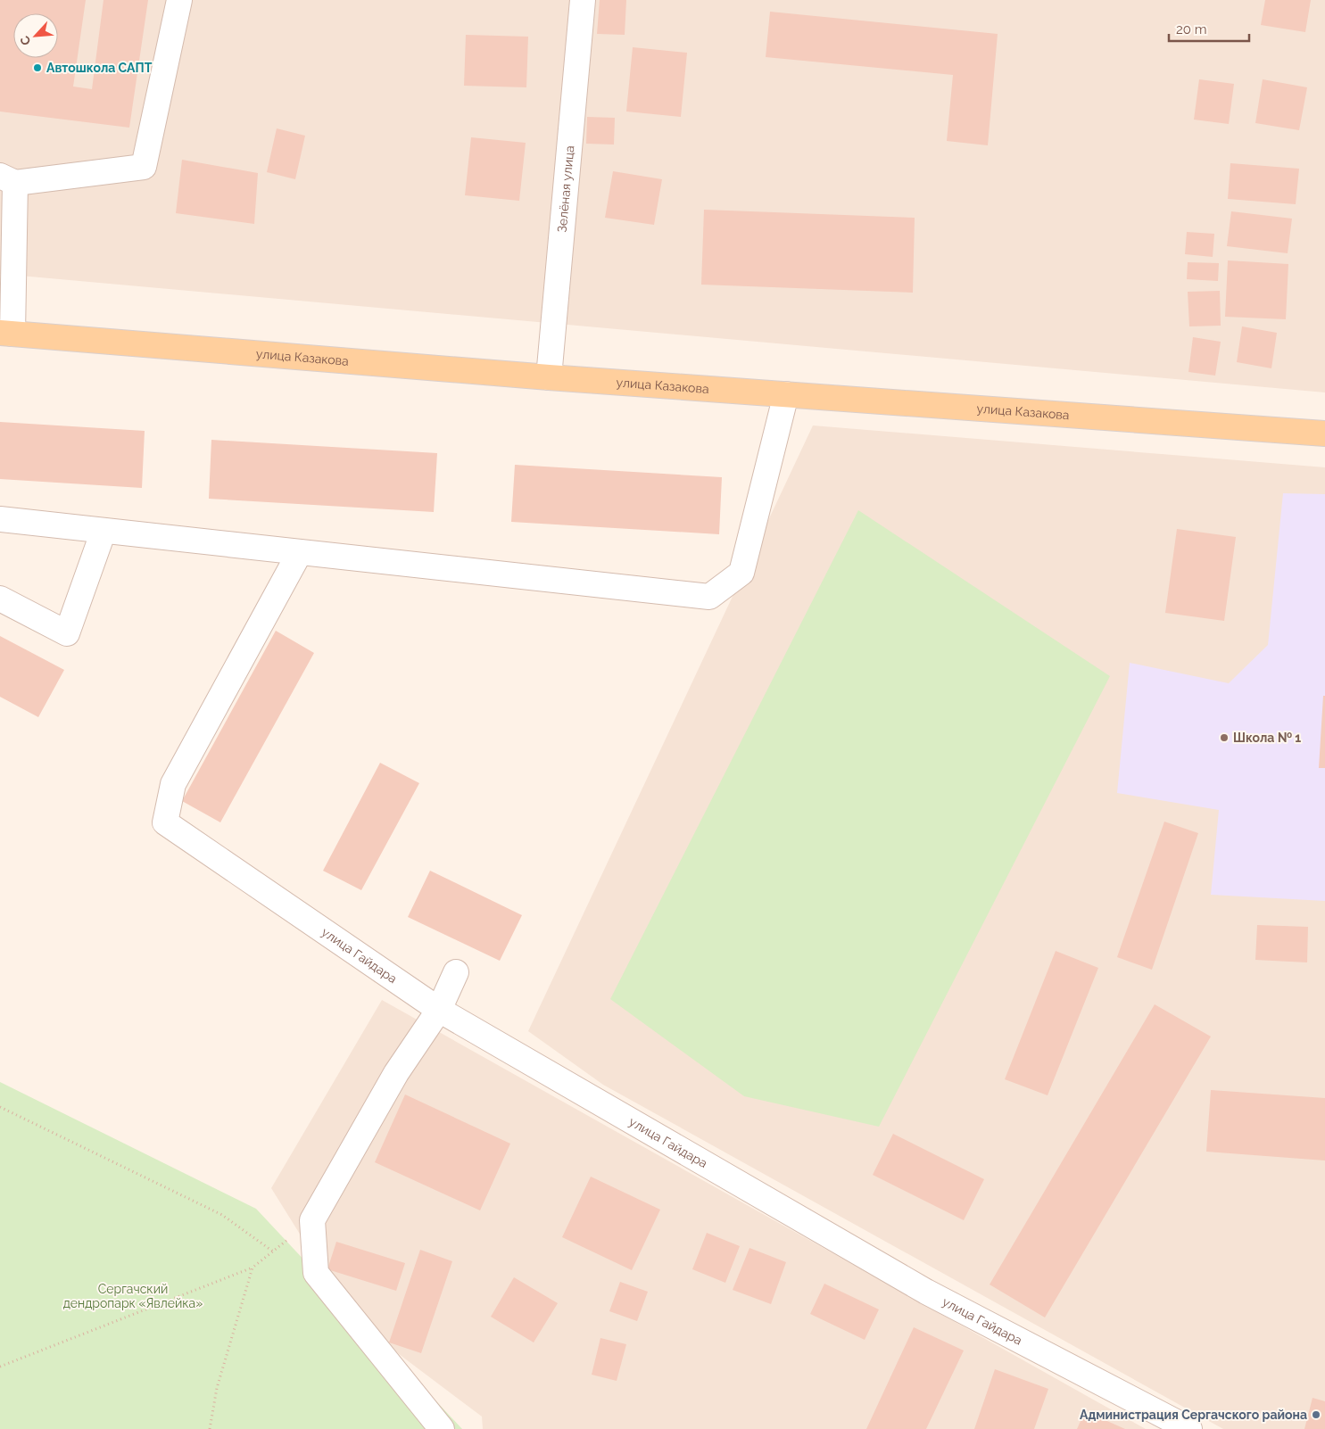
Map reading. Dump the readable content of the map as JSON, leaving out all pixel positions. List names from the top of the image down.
{
  "streets": {
    "main road": ["улица Казакова"],
    "street": ["Зелёная улица", "улица Гайдара"]
  },
  "crossings": [
    ["Зелёная улица", "улица Казакова"]
  ],
  "parks": ["Сергачский дендропарк «Явлейка»"],
  "places": ["Автошкола САПТ", "Школа № 1", "Администрация Сергачского района"],
  "scale_bar": "20 m",
  "north": "bottom left"
}
